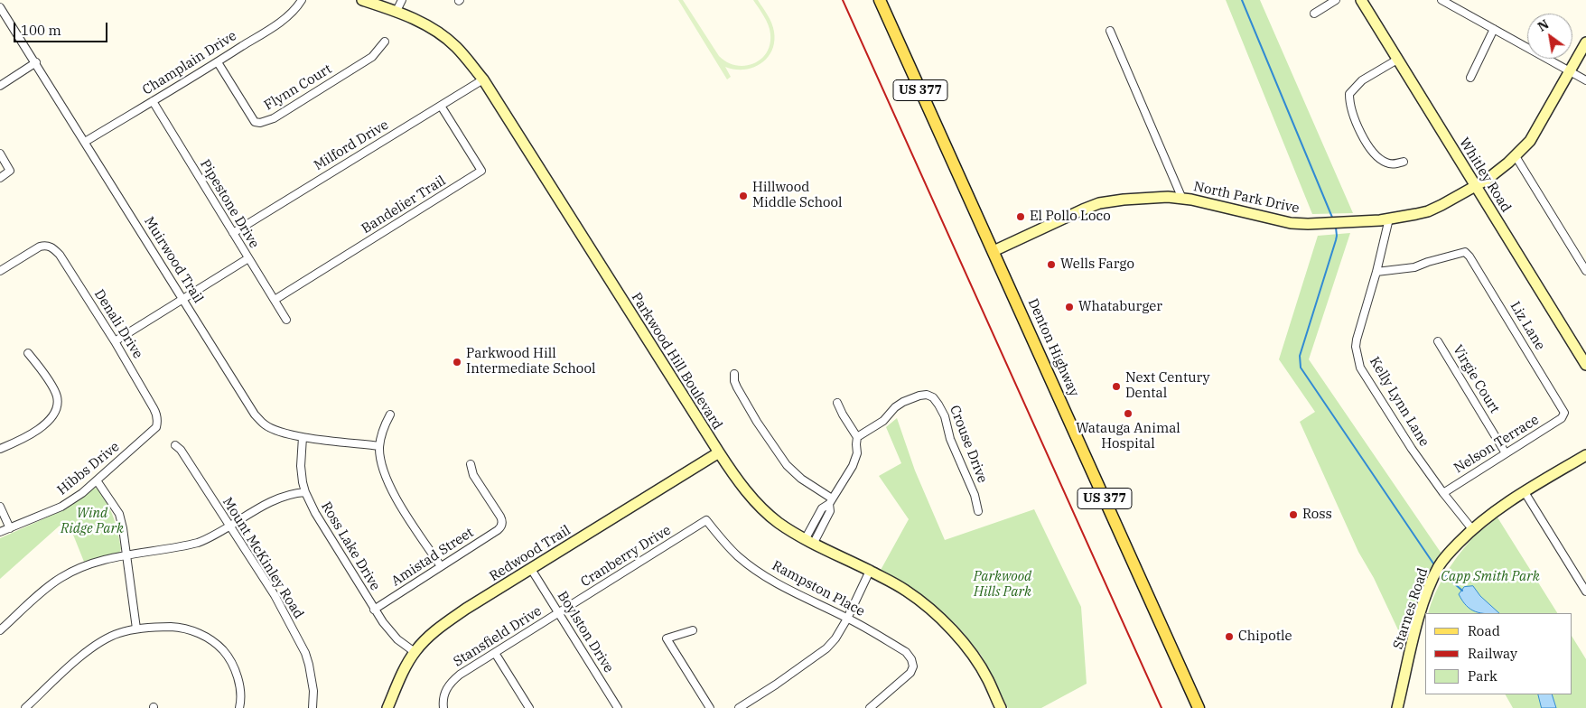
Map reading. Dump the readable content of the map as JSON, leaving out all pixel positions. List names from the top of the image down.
{
  "streets": {
    "main road": ["US 377", "Denton Highway"],
    "street": [
      "Champlain Drive",
      "Flynn Court",
      "Milford Drive",
      "Whitley Road",
      "North Park Drive",
      "Pipestone Drive",
      "Bandelier Trail",
      "Muirwood Trail",
      "Denali Drive",
      "Liz Lane",
      "Parkwood Hill Boulevard",
      "Virgie Court",
      "Kelly Lynn Lane",
      "Crouse Drive",
      "Nelson Terrace",
      "Hibbs Drive",
      "Ross Lake Drive",
      "Redwood Trail",
      "Cranberry Drive",
      "Amistad Street",
      "Mount McKinley Road",
      "Rampston Place",
      "Starnes Road",
      "Boylston Drive",
      "Stansfield Drive"
    ]
  },
  "crossings": [
    ["Champlain Drive", "Flynn Court"],
    ["Champlain Drive", "Pipestone Drive"],
    ["Champlain Drive", "Muirwood Trail"],
    ["Milford Drive", "Pipestone Drive"],
    ["Milford Drive", "Bandelier Trail"],
    ["Milford Drive", "Parkwood Hill Boulevard"],
    ["Whitley Road", "North Park Drive"],
    ["North Park Drive", "Denton Highway"],
    ["North Park Drive", "Kelly Lynn Lane"],
    ["Pipestone Drive", "Bandelier Trail"],
    ["Muirwood Trail", "Ross Lake Drive"],
    ["Denali Drive", "Hibbs Drive"],
    ["Liz Lane", "Kelly Lynn Lane"],
    ["Liz Lane", "Nelson Terrace"],
    ["Parkwood Hill Boulevard", "Redwood Trail"],
    ["Virgie Court", "Nelson Terrace"],
    ["Kelly Lynn Lane", "Nelson Terrace"],
    ["Kelly Lynn Lane", "Starnes Road"],
    ["Ross Lake Drive", "Redwood Trail"],
    ["Ross Lake Drive", "Amistad Street"],
    ["Redwood Trail", "Boylston Drive"],
    ["Cranberry Drive", "Rampston Place"],
    ["Cranberry Drive", "Boylston Drive"],
    ["Cranberry Drive", "Stansfield Drive"],
    ["Boylston Drive", "Stansfield Drive"]
  ],
  "parks": ["Wind Ridge Park", "Parkwood Hills Park", "Capp Smith Park"],
  "places": [
    "Hillwood Middle School",
    "El Pollo Loco",
    "Wells Fargo",
    "Whataburger",
    "Parkwood Hill Intermediate School",
    "Next Century Dental",
    "Watauga Animal Hospital",
    "Ross",
    "Chipotle"
  ],
  "legend": ["Road", "Railway", "Park"],
  "scale_bar": "100 m",
  "north": "top left"
}
